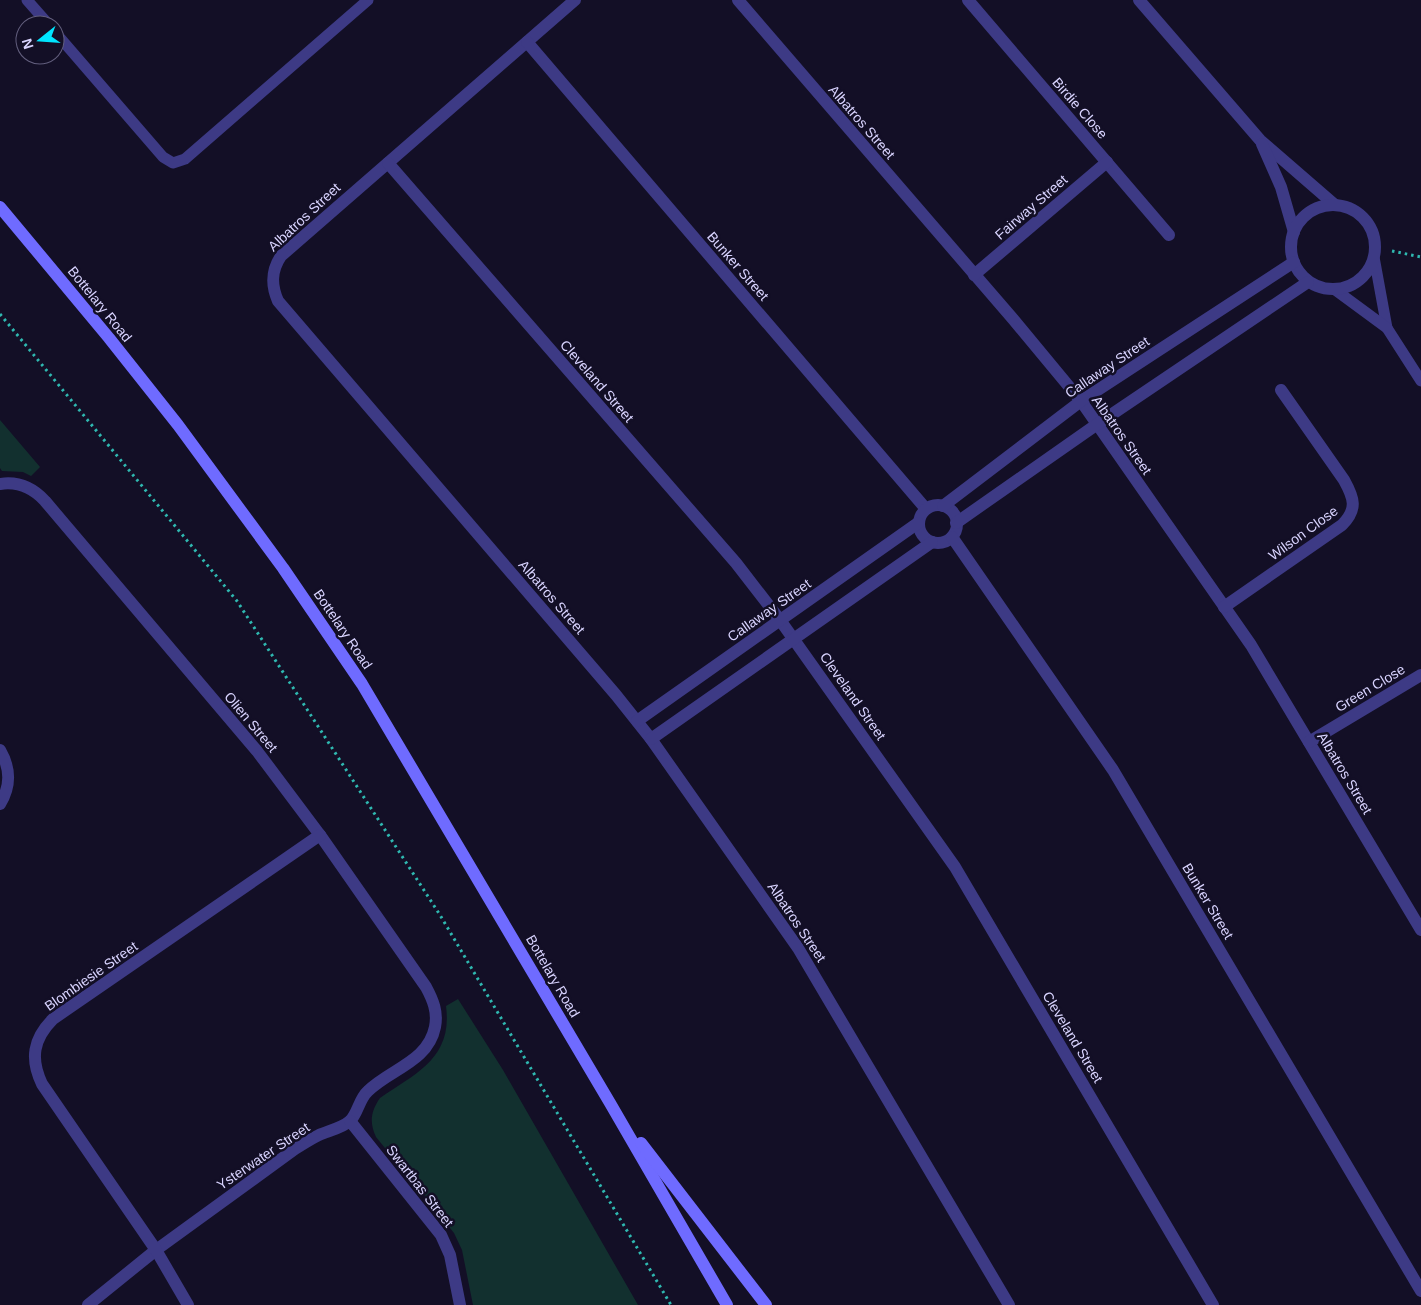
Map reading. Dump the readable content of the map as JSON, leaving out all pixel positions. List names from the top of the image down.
{
  "streets": {
    "main road": ["Bottelary Road"],
    "street": [
      "Birdie Close",
      "Albatros Street",
      "Fairway Street",
      "Bunker Street",
      "Callaway Street",
      "Cleveland Street",
      "Wilson Close",
      "Green Close",
      "Olien Street",
      "Blombiesie Street",
      "Ysterwater Street",
      "Swartbas Street"
    ]
  },
  "crossings": [
    ["Birdie Close", "Fairway Street"],
    ["Albatros Street", "Fairway Street"],
    ["Albatros Street", "Bunker Street"],
    ["Albatros Street", "Callaway Street"],
    ["Albatros Street", "Cleveland Street"],
    ["Albatros Street", "Wilson Close"],
    ["Albatros Street", "Green Close"],
    ["Bunker Street", "Callaway Street"],
    ["Callaway Street", "Cleveland Street"],
    ["Olien Street", "Blombiesie Street"],
    ["Olien Street", "Ysterwater Street"],
    ["Olien Street", "Swartbas Street"],
    ["Blombiesie Street", "Ysterwater Street"],
    ["Ysterwater Street", "Swartbas Street"]
  ],
  "north": "left"
}
